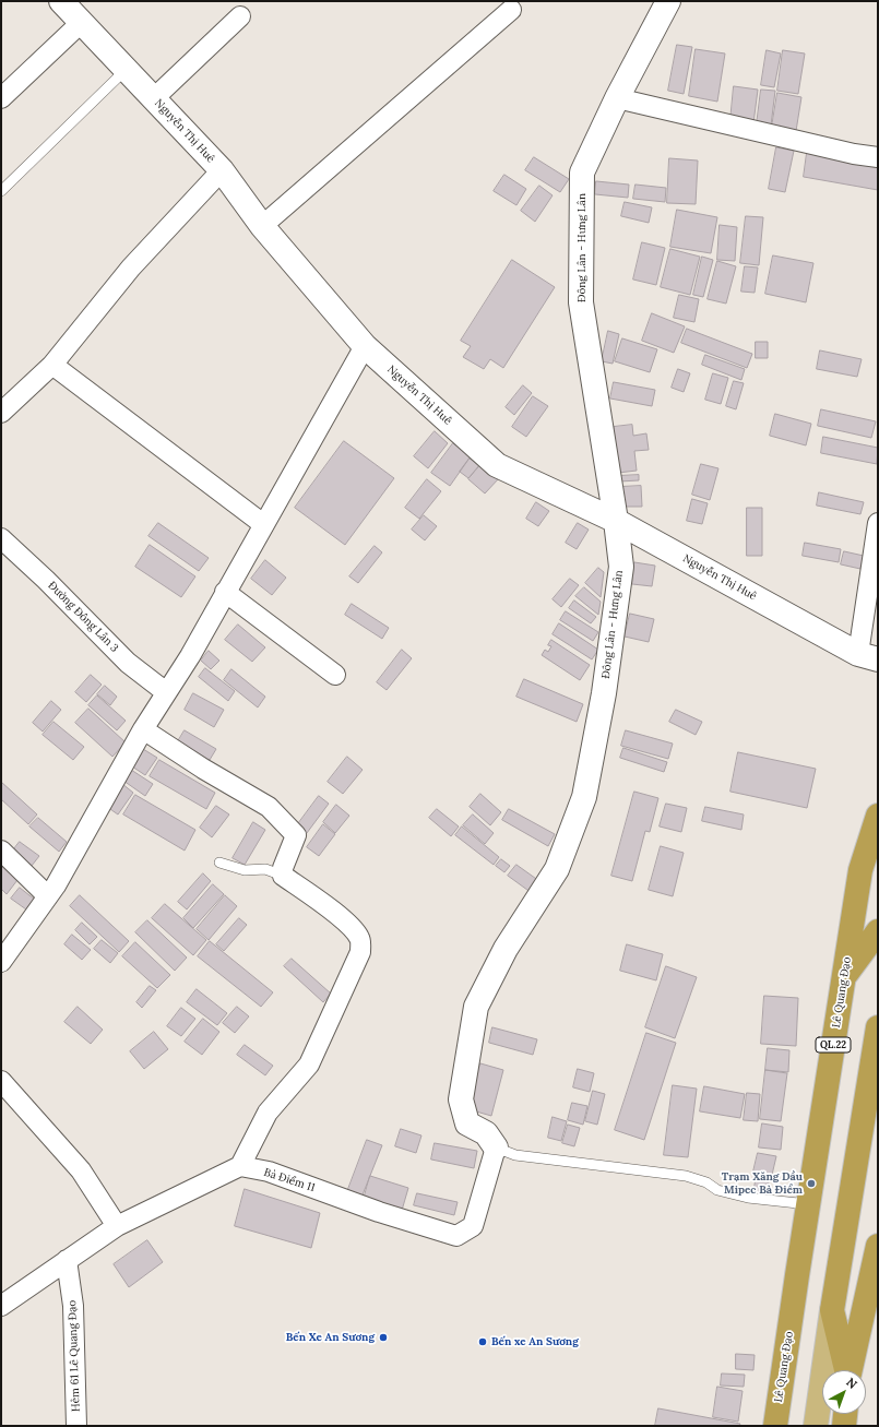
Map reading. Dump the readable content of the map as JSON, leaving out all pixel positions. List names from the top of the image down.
{
  "streets": {
    "highway": ["Lê Quang Đạo", "QL.22"],
    "street": [
      "Nguyễn Thị Huê",
      "Đông Lân - Hưng Lân",
      "Đường Đông Lân 3",
      "Bà Điểm 11",
      "Hẻm 61 Lê Quang Đạo"
    ]
  },
  "crossings": [
    ["Nguyễn Thị Huê", "Đông Lân - Hưng Lân"],
    ["Đông Lân - Hưng Lân", "Bà Điểm 11"]
  ],
  "places": ["Trạm Xăng Dầu Mipec Bà Điểm", "Bến Xe An Sương", "Bến xe An Sương"],
  "north": "top right"
}
